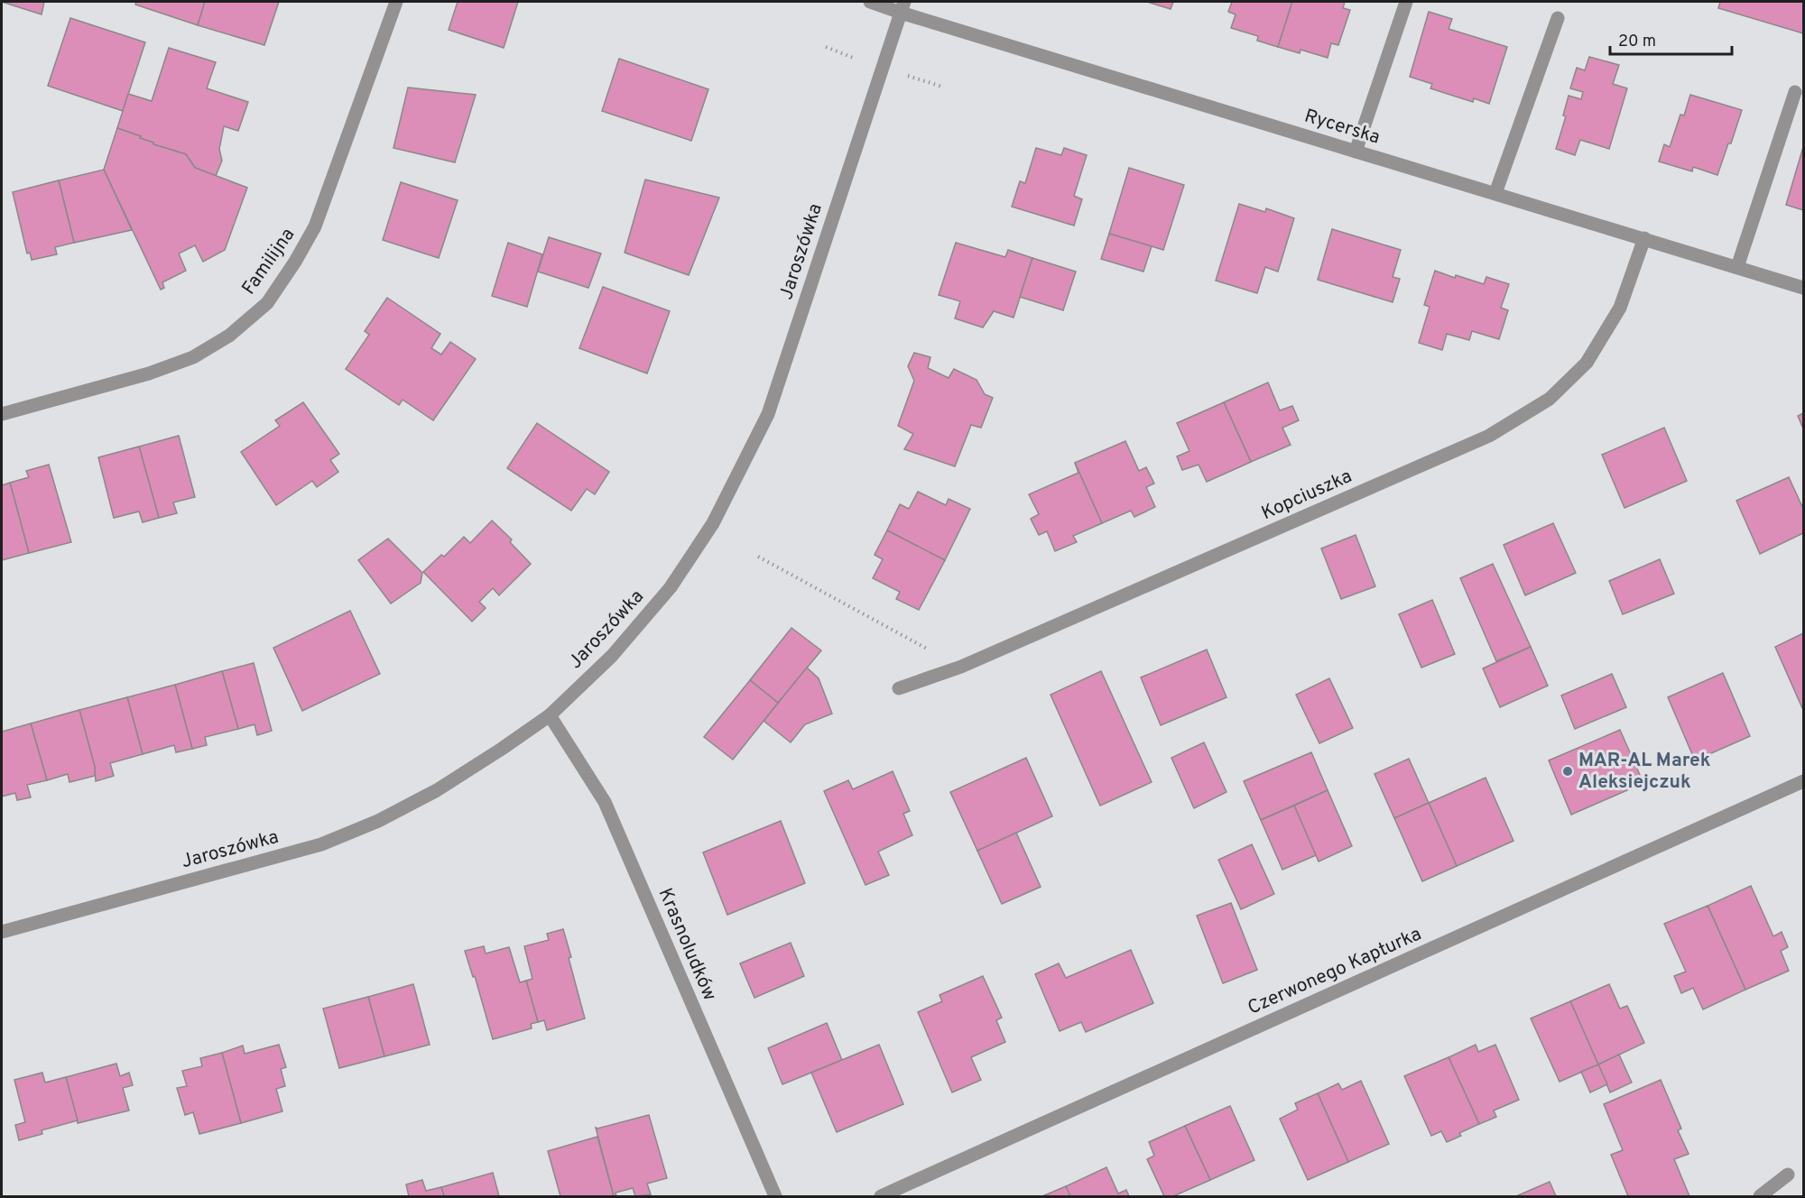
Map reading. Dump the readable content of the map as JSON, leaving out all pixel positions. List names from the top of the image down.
{
  "streets": {
    "street": [
      "Rycerska",
      "Jaroszówka",
      "Familijna",
      "Kopciuszka",
      "Krasnoludków",
      "Czerwonego Kapturka"
    ]
  },
  "crossings": [
    ["Rycerska", "Jaroszówka"],
    ["Rycerska", "Kopciuszka"],
    ["Jaroszówka", "Krasnoludków"]
  ],
  "places": ["MAR-AL Marek Aleksiejczuk"],
  "scale_bar": "20 m"
}
